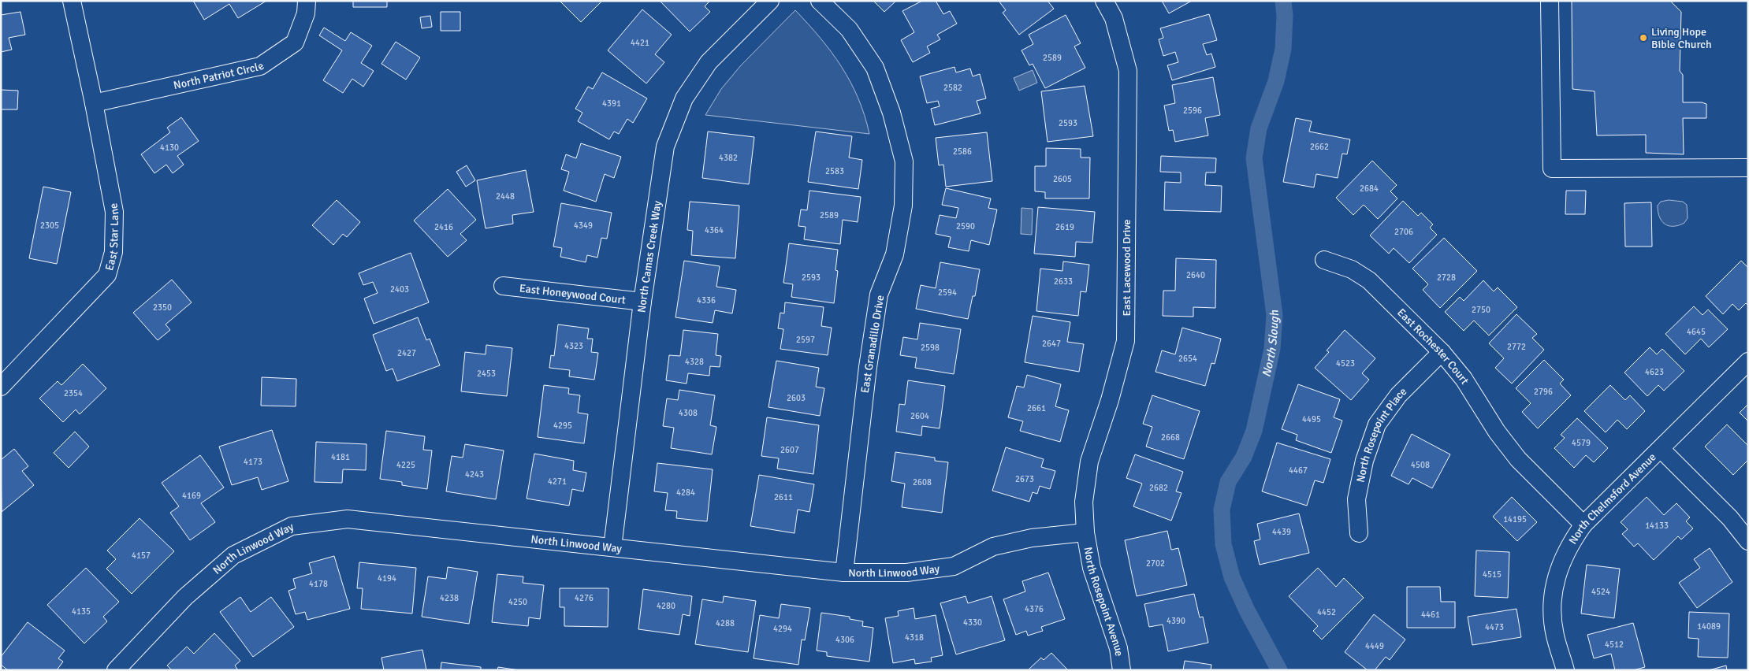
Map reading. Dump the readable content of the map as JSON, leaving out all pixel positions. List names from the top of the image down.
{
  "streets": {
    "street": [
      "North Patriot Circle",
      "East Star Lane",
      "North Camas Creek Way",
      "East Lacewood Drive",
      "East Honeywood Court",
      "East Granadillo Drive",
      "East Rochester Court",
      "North Rosepoint Place",
      "North Chelmsford Avenue",
      "North Linwood Way",
      "North Rosepoint Avenue"
    ]
  },
  "crossings": [
    ["North Patriot Circle", "East Star Lane"],
    ["North Camas Creek Way", "East Honeywood Court"],
    ["North Camas Creek Way", "North Linwood Way"],
    ["East Lacewood Drive", "North Linwood Way"],
    ["East Lacewood Drive", "North Rosepoint Avenue"],
    ["East Granadillo Drive", "North Linwood Way"],
    ["East Rochester Court", "North Rosepoint Place"],
    ["East Rochester Court", "North Chelmsford Avenue"],
    ["North Linwood Way", "North Rosepoint Avenue"]
  ],
  "water": ["North Slough"],
  "places": ["Living Hope Bible Church"],
  "house_numbers": [
    "4421",
    "2589",
    "2582",
    "4391",
    "2596",
    "2593",
    "2662",
    "4130",
    "2586",
    "4382",
    "2583",
    "2605",
    "2684",
    "2448",
    "2589",
    "2305",
    "4349",
    "2590",
    "2416",
    "2619",
    "4364",
    "2706",
    "2640",
    "2593",
    "2728",
    "2633",
    "2403",
    "2594",
    "4336",
    "2350",
    "2750",
    "4645",
    "2597",
    "2647",
    "4323",
    "2772",
    "2598",
    "2427",
    "2654",
    "4328",
    "4523",
    "4623",
    "2453",
    "2796",
    "2354",
    "2603",
    "2661",
    "4308",
    "2604",
    "4495",
    "4295",
    "2668",
    "4579",
    "2607",
    "4181",
    "4173",
    "4225",
    "4508",
    "4467",
    "4243",
    "2673",
    "4271",
    "2608",
    "2682",
    "4284",
    "4169",
    "2611",
    "14195",
    "14133",
    "4439",
    "4157",
    "2702",
    "4515",
    "4194",
    "4178",
    "4524",
    "4238",
    "4276",
    "4250",
    "4280",
    "4376",
    "4135",
    "4452",
    "4461",
    "4390",
    "4330",
    "4288",
    "14089",
    "4473",
    "4294",
    "4318",
    "4306",
    "4512",
    "4449"
  ]
}
